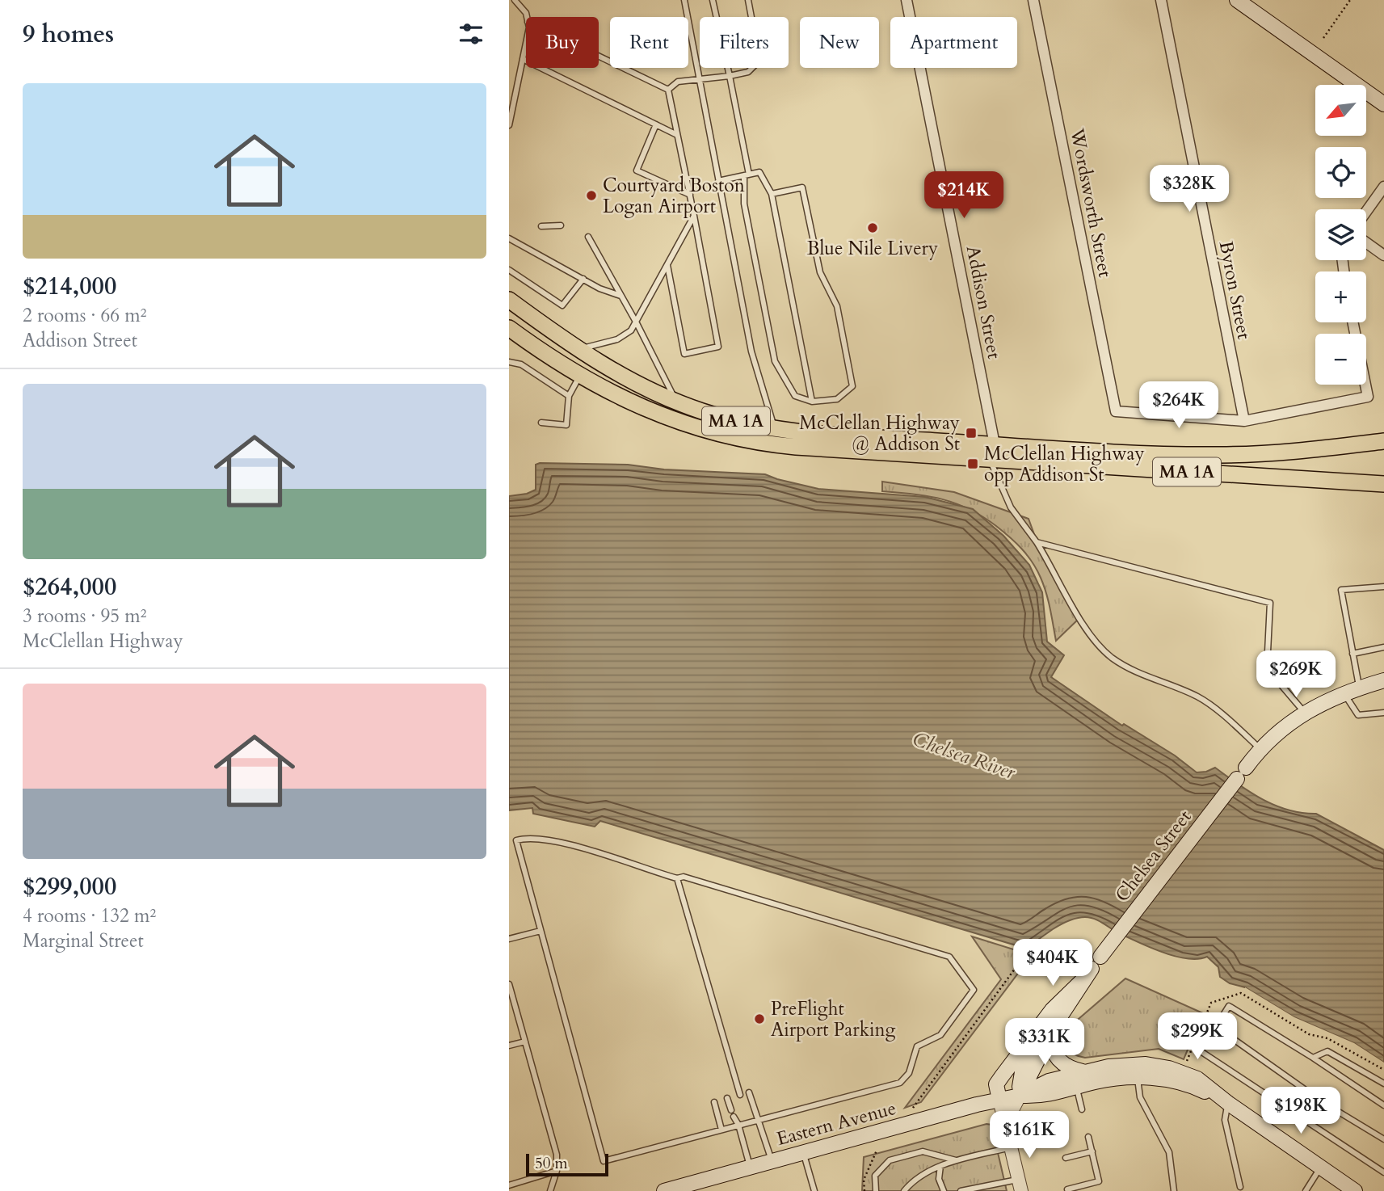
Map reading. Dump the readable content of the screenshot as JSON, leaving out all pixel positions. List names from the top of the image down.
{
  "streets": {
    "highway": ["MA 1A"],
    "main road": ["Chelsea Street", "Eastern Avenue"],
    "street": ["Wordsworth Street", "Byron Street", "Addison Street"]
  },
  "crossings": [
    ["Wordsworth Street", "Byron Street"],
    ["Addison Street", "MA 1A"]
  ],
  "water": ["Chelsea River"],
  "places": {
    "other": ["Courtyard Boston Logan Airport", "Blue Nile Livery", "PreFlight Airport Parking"],
    "transit": ["McClellan Highway @ Addison St", "McClellan Highway opp Addison St"]
  },
  "scale_bar": "50 m",
  "north": "bottom left",
  "page": {
    "heading": "9 homes",
    "chip": [
      "Buy",
      "Rent",
      "Filters",
      "New",
      "Apartment"
    ],
    "list": [
      {
        "name": "$214,000",
        "note": "2 rooms · 66 m² · Addison Street"
      },
      {
        "name": "$264,000",
        "note": "3 rooms · 95 m² · McClellan Highway"
      },
      {
        "name": "$299,000",
        "note": "4 rooms · 132 m² · Marginal Street"
      }
    ],
    "map_buttons": ["+", "−"],
    "price": [
      "$328K",
      "$214K",
      "$264K",
      "$269K",
      "$404K",
      "$299K",
      "$331K",
      "$198K",
      "$161K"
    ],
    "scale": "50 m"
  }
}
